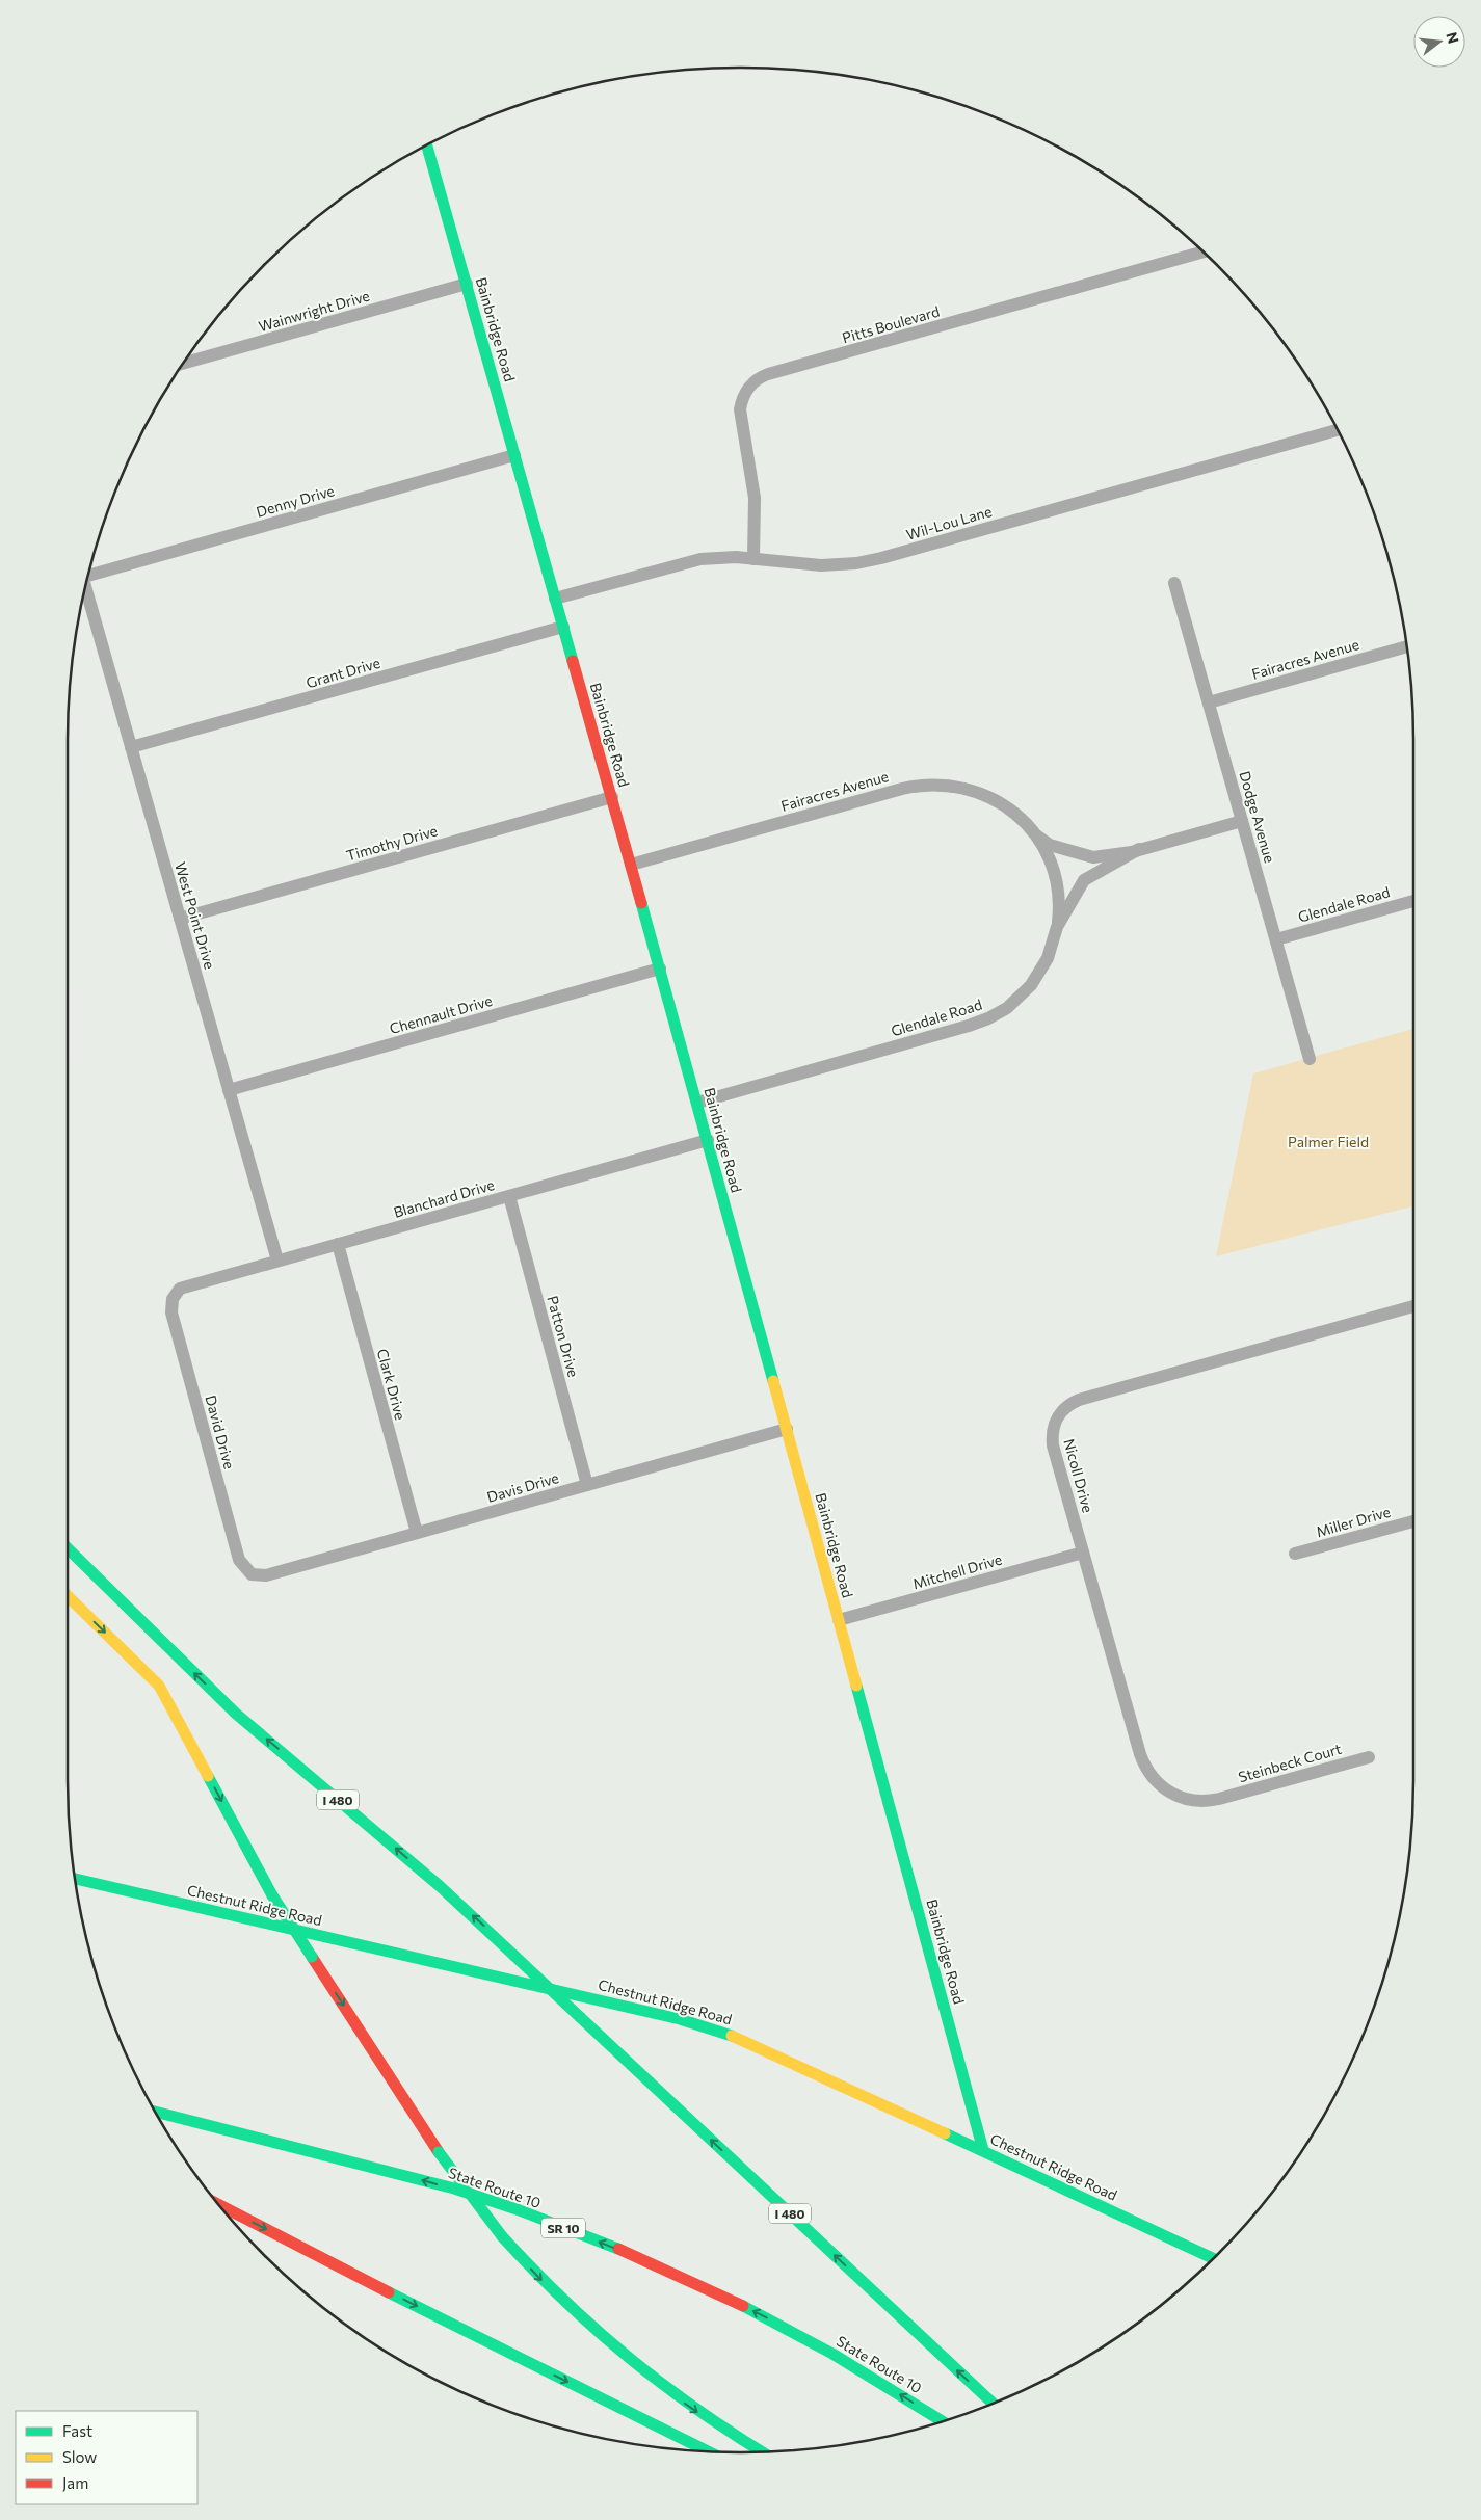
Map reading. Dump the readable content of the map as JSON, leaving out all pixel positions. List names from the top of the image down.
{
  "streets": {
    "main road": [
      "Bainbridge Road",
      "I 480",
      "Chestnut Ridge Road",
      "State Route 10",
      "SR 10"
    ],
    "street": [
      "Wainwright Drive",
      "Pitts Boulevard",
      "Denny Drive",
      "Wil-Lou Lane",
      "Fairacres Avenue",
      "Grant Drive",
      "Dodge Avenue",
      "Timothy Drive",
      "Glendale Road",
      "West Point Drive",
      "Chennault Drive",
      "Blanchard Drive",
      "Patton Drive",
      "Clark Drive",
      "David Drive",
      "Nicoll Drive",
      "Davis Drive",
      "Miller Drive",
      "Mitchell Drive",
      "Steinbeck Court"
    ]
  },
  "crossings": [
    ["Wainwright Drive", "Bainbridge Road"],
    ["Pitts Boulevard", "Wil-Lou Lane"],
    ["Bainbridge Road", "Denny Drive"],
    ["Bainbridge Road", "Wil-Lou Lane"],
    ["Bainbridge Road", "Fairacres Avenue"],
    ["Bainbridge Road", "Grant Drive"],
    ["Bainbridge Road", "Timothy Drive"],
    ["Bainbridge Road", "Glendale Road"],
    ["Bainbridge Road", "Chennault Drive"],
    ["Bainbridge Road", "Blanchard Drive"],
    ["Bainbridge Road", "Davis Drive"],
    ["Bainbridge Road", "Mitchell Drive"],
    ["Bainbridge Road", "Chestnut Ridge Road"],
    ["Fairacres Avenue", "Dodge Avenue"],
    ["Fairacres Avenue", "Glendale Road"],
    ["Grant Drive", "West Point Drive"],
    ["Dodge Avenue", "Glendale Road"],
    ["Timothy Drive", "West Point Drive"],
    ["West Point Drive", "Chennault Drive"],
    ["West Point Drive", "Blanchard Drive"],
    ["Blanchard Drive", "Patton Drive"],
    ["Blanchard Drive", "Clark Drive"],
    ["Blanchard Drive", "David Drive"],
    ["Patton Drive", "Davis Drive"],
    ["Clark Drive", "Davis Drive"],
    ["David Drive", "Davis Drive"],
    ["Nicoll Drive", "Mitchell Drive"],
    ["Nicoll Drive", "Steinbeck Court"]
  ],
  "parks": ["Palmer Field"],
  "legend": ["Fast", "Slow", "Jam"],
  "north": "right"
}
